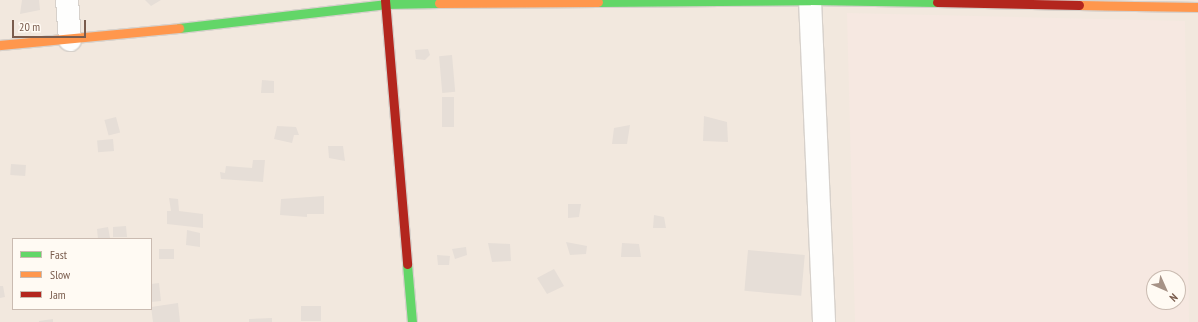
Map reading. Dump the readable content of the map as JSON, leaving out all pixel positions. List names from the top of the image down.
{
  "legend": ["Fast", "Slow", "Jam"],
  "scale_bar": "20 m",
  "north": "bottom right"
}
